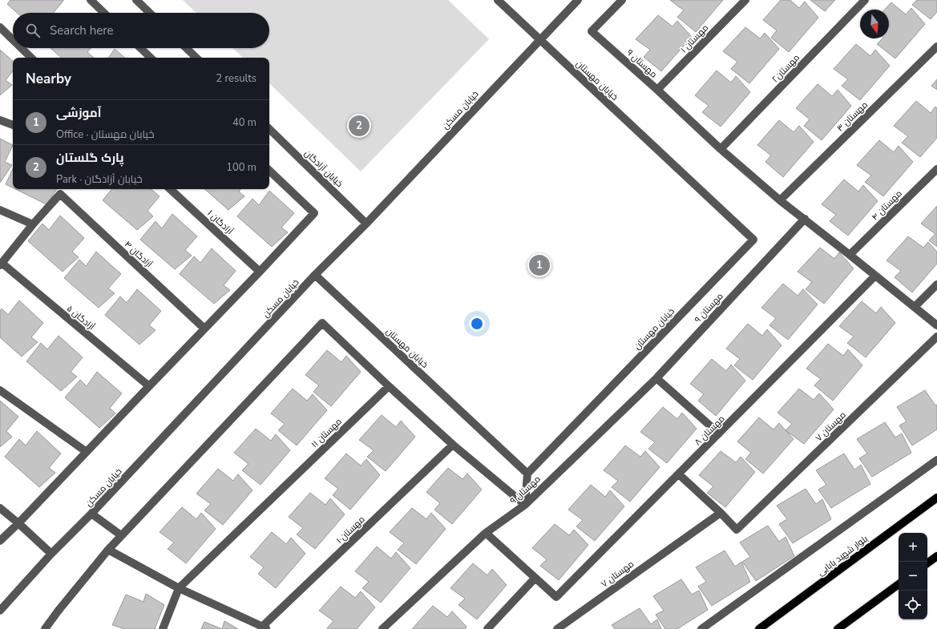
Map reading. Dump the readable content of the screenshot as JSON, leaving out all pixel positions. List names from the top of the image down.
{
  "streets": {
    "main road": ["بلوار شهید بابایی"],
    "street": [
      "مهستان ۱",
      "مهستان ۹",
      "مهستان۲",
      "خیابان مهستان",
      "خیابان مسکن",
      "مهستان ۳",
      "خیابان آزادگان",
      "مهستان ۴",
      "آزادگان ۱",
      "آزادگان ۴",
      "آزادگان ۵",
      "مهستان ۷",
      "مهستان ۸",
      "مهستان ۱۱",
      "مهستان۱۰"
    ]
  },
  "crossings": [
    ["مهستان ۱", "مهستان ۹"],
    ["مهستان ۹", "مهستان۲"],
    ["مهستان ۹", "مهستان ۳"],
    ["خیابان مهستان", "خیابان مسکن"],
    ["خیابان مسکن", "خیابان آزادگان"]
  ],
  "north": "bottom",
  "page": {
    "search": "Search here",
    "heading": ["Nearby", "2 results"],
    "list": [
      {
        "mark": "1",
        "name": "آموزشی",
        "note": "Office · خیابان مهستان",
        "value": "40 m"
      },
      {
        "mark": "2",
        "name": "پارک گلستان",
        "note": "Park · خیابان آزادگان",
        "value": "100 m"
      }
    ],
    "pins": ["2", "1"],
    "map_buttons": ["+", "−"]
  }
}
